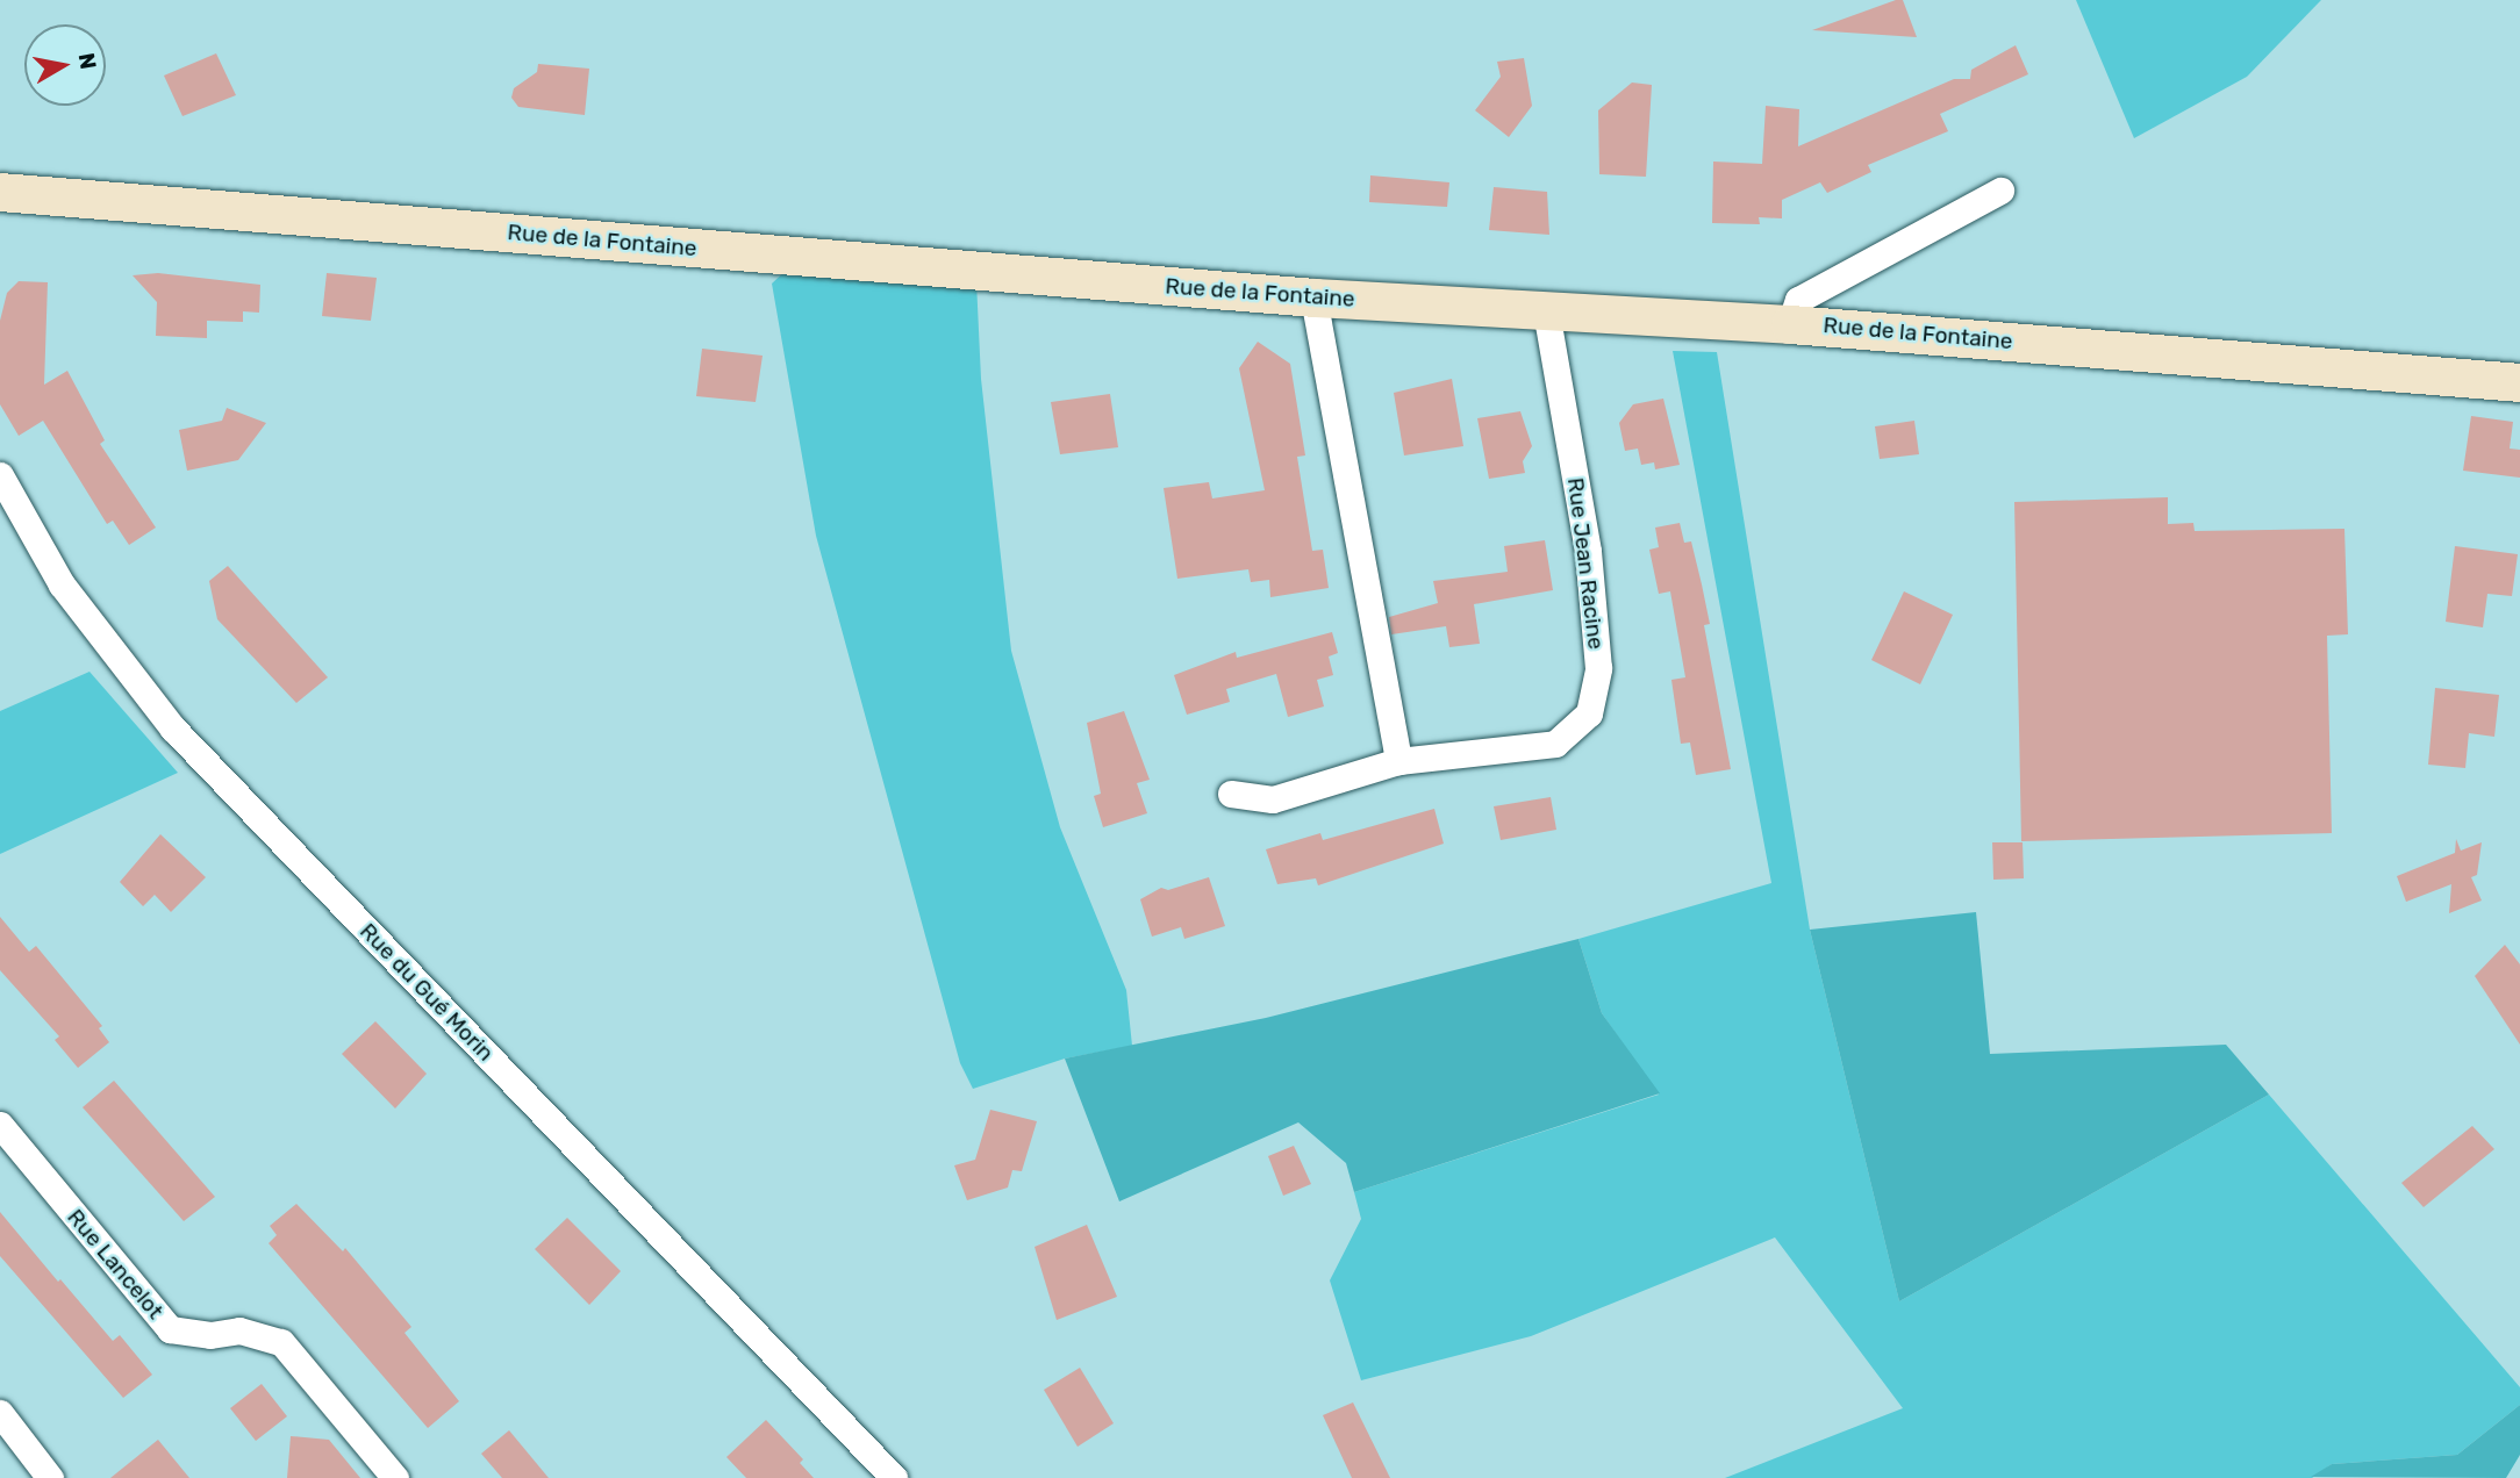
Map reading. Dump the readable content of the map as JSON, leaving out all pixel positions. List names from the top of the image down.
{
  "streets": {
    "street": [
      "Rue de la Fontaine",
      "Rue Jean Racine",
      "Rue du Gué Morin",
      "Rue Lancelot"
    ]
  },
  "crossings": [
    ["Rue de la Fontaine", "Rue Jean Racine"]
  ],
  "north": "right"
}
